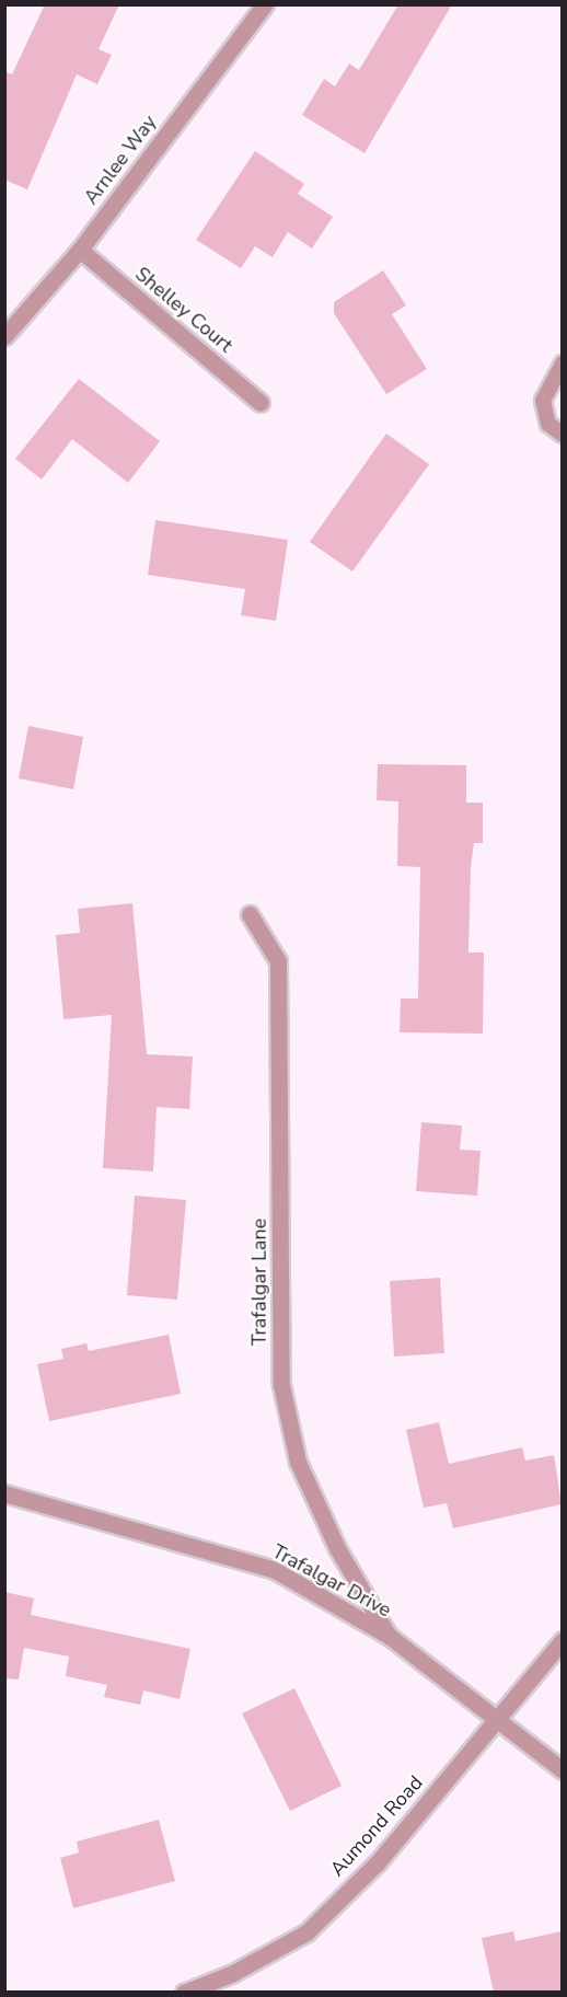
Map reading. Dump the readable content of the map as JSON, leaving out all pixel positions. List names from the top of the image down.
{
  "streets": {
    "street": [
      "Arnlee Way",
      "Shelley Court",
      "Trafalgar Lane",
      "Trafalgar Drive",
      "Aumond Road"
    ]
  },
  "crossings": [
    ["Arnlee Way", "Shelley Court"],
    ["Trafalgar Lane", "Trafalgar Drive"],
    ["Trafalgar Drive", "Aumond Road"]
  ]
}
